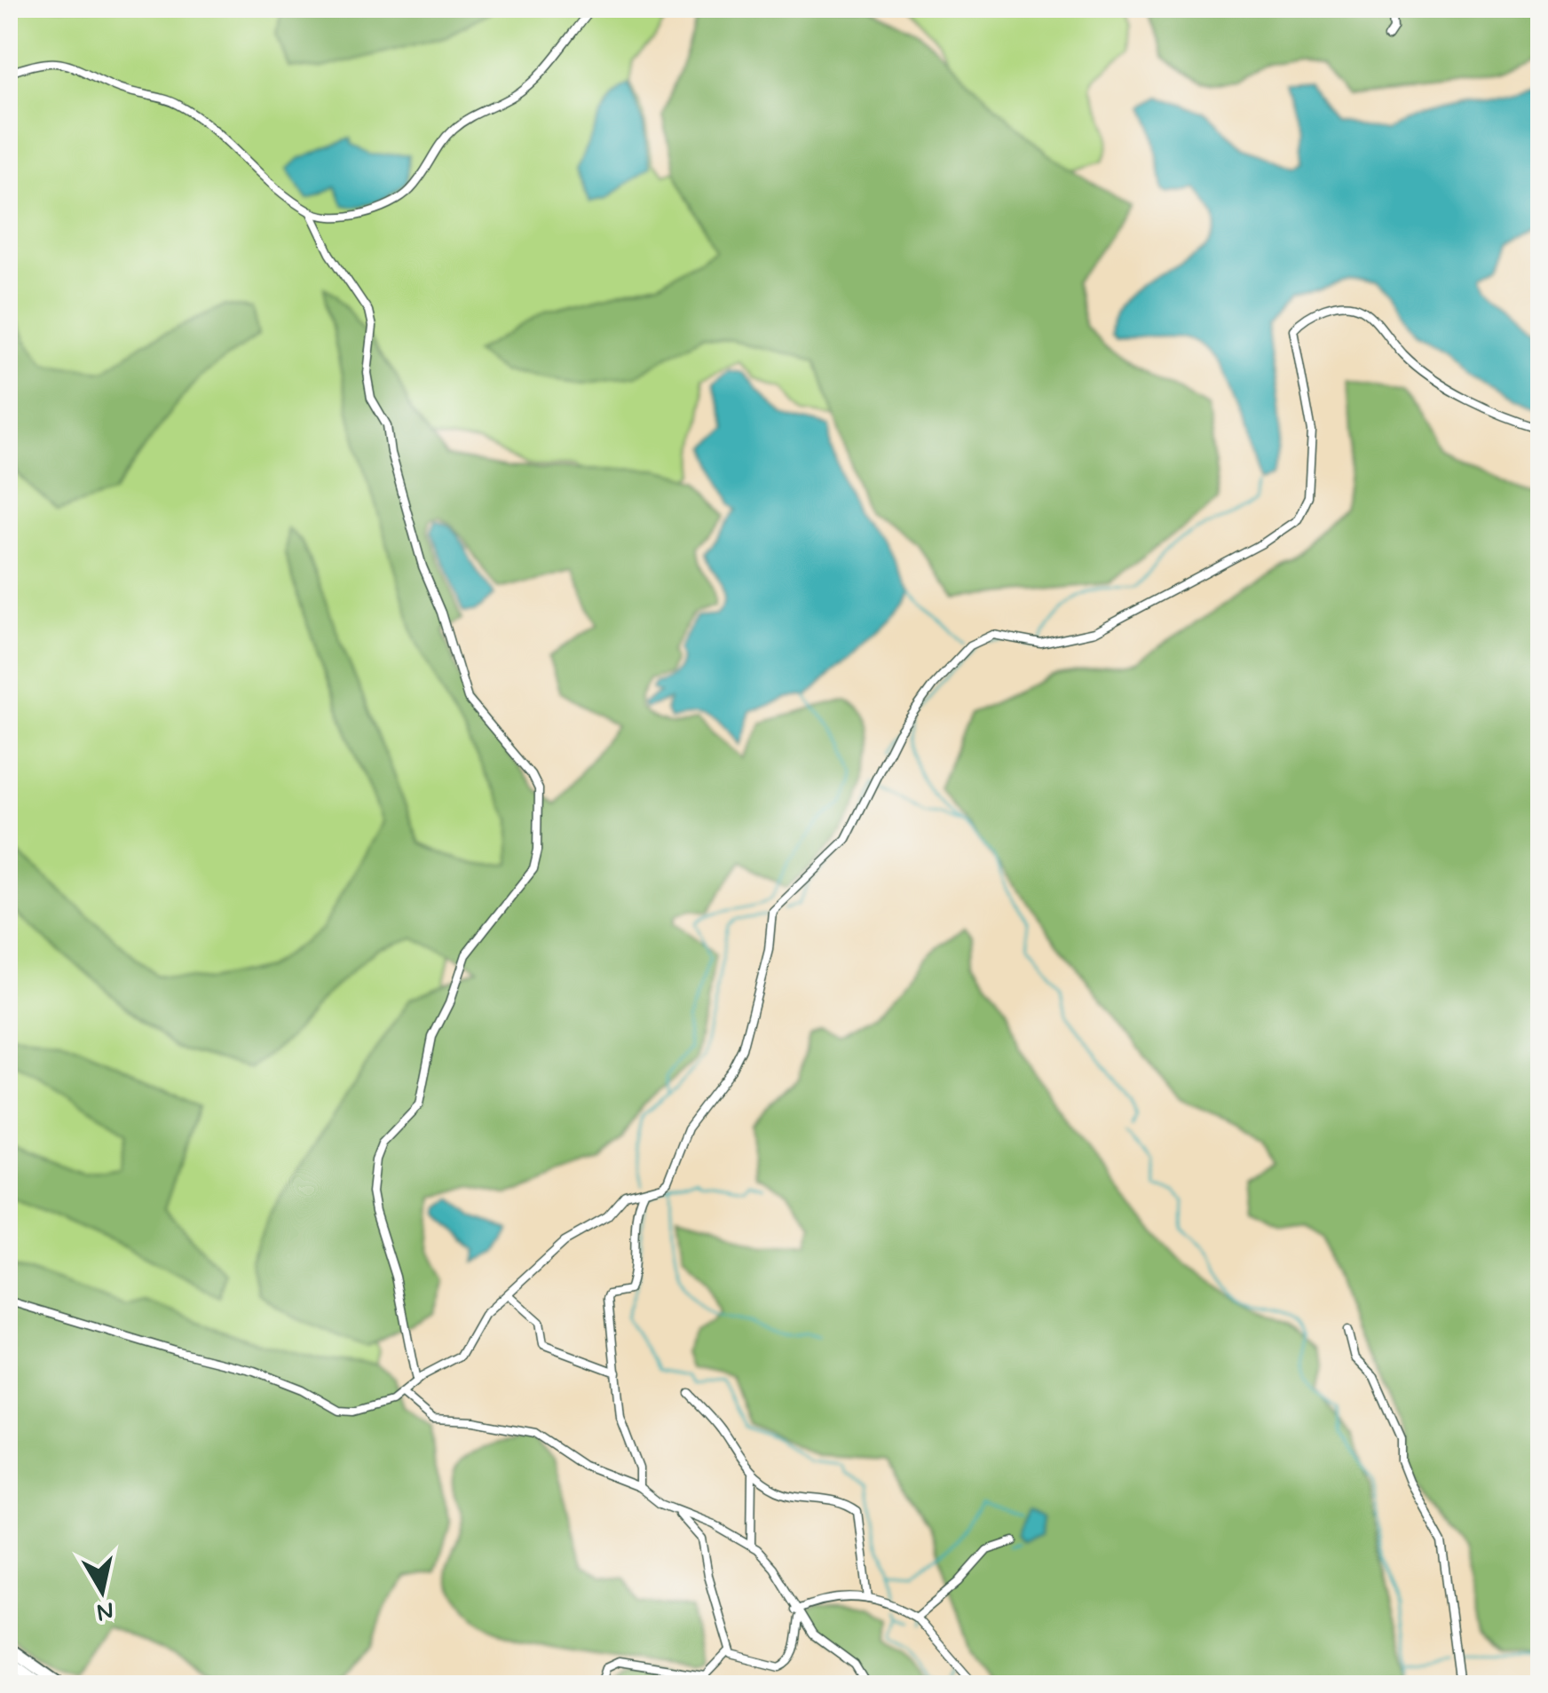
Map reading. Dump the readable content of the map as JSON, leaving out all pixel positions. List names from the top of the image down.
{
  "north": "bottom"
}
